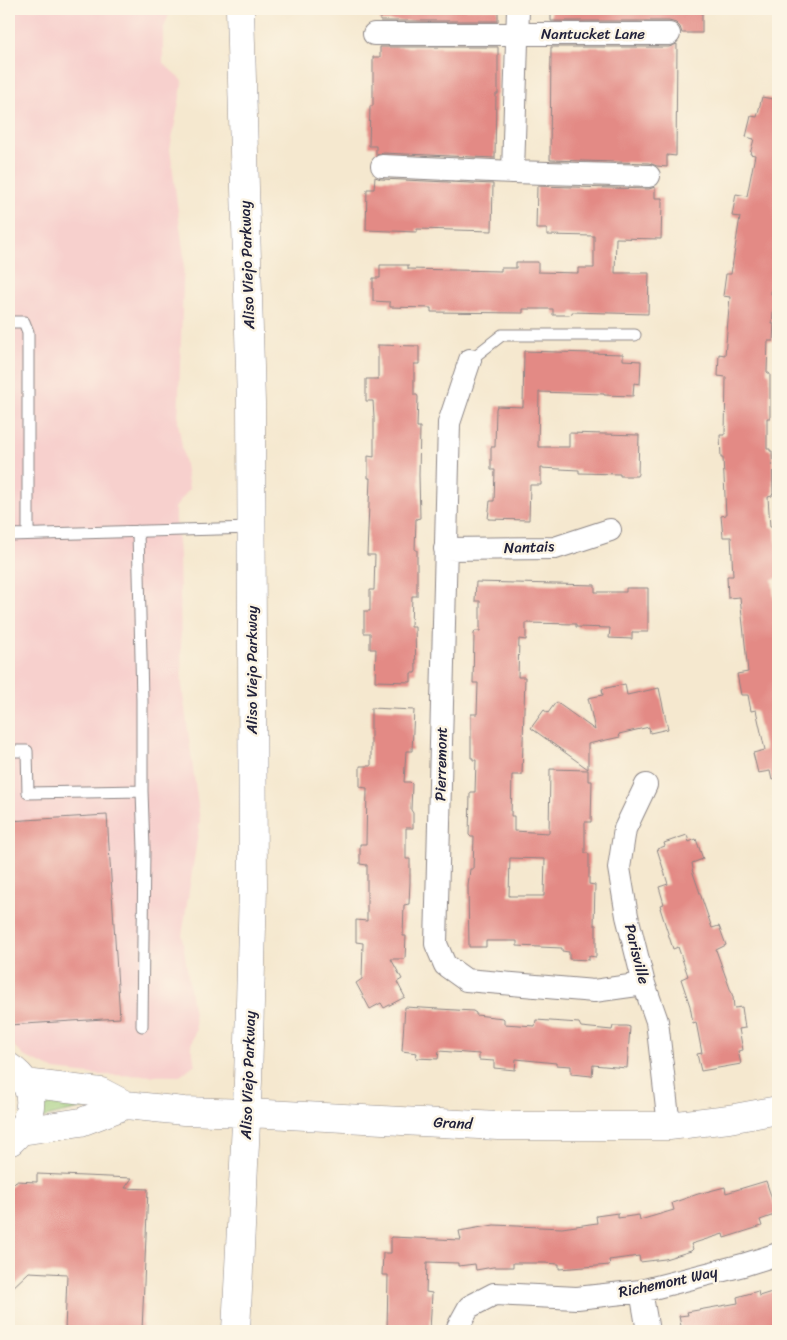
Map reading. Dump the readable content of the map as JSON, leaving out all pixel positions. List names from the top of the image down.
{
  "streets": {
    "main road": ["Aliso Viejo Parkway", "Grand"],
    "street": [
      "Nantucket Lane",
      "Nantais",
      "Pierremont",
      "Parisville",
      "Richemont Way"
    ]
  },
  "crossings": [
    ["Aliso Viejo Parkway", "Grand"],
    ["Nantais", "Pierremont"],
    ["Pierremont", "Parisville"],
    ["Parisville", "Grand"]
  ]
}
